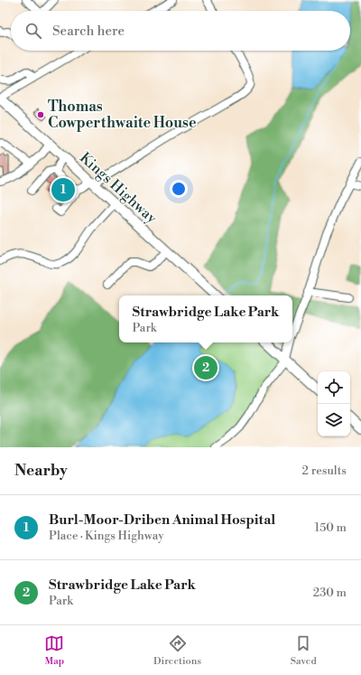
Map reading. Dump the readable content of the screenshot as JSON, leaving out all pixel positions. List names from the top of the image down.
{
  "streets": {
    "main road": ["Kings Highway"]
  },
  "places": ["Thomas Cowperthwaite House"],
  "page": {
    "search": "Search here",
    "pins": ["1", "2"],
    "popup": ["Strawbridge Lake Park", "Park"],
    "heading": ["Nearby", "2 results"],
    "list": [
      {
        "mark": "1",
        "name": "Burl-Moor-Driben Animal Hospital",
        "note": "Place · Kings Highway",
        "value": "150 m"
      },
      {
        "mark": "2",
        "name": "Strawbridge Lake Park",
        "note": "Park",
        "value": "230 m"
      }
    ],
    "nav": ["Map", "Directions", "Saved"]
  }
}
